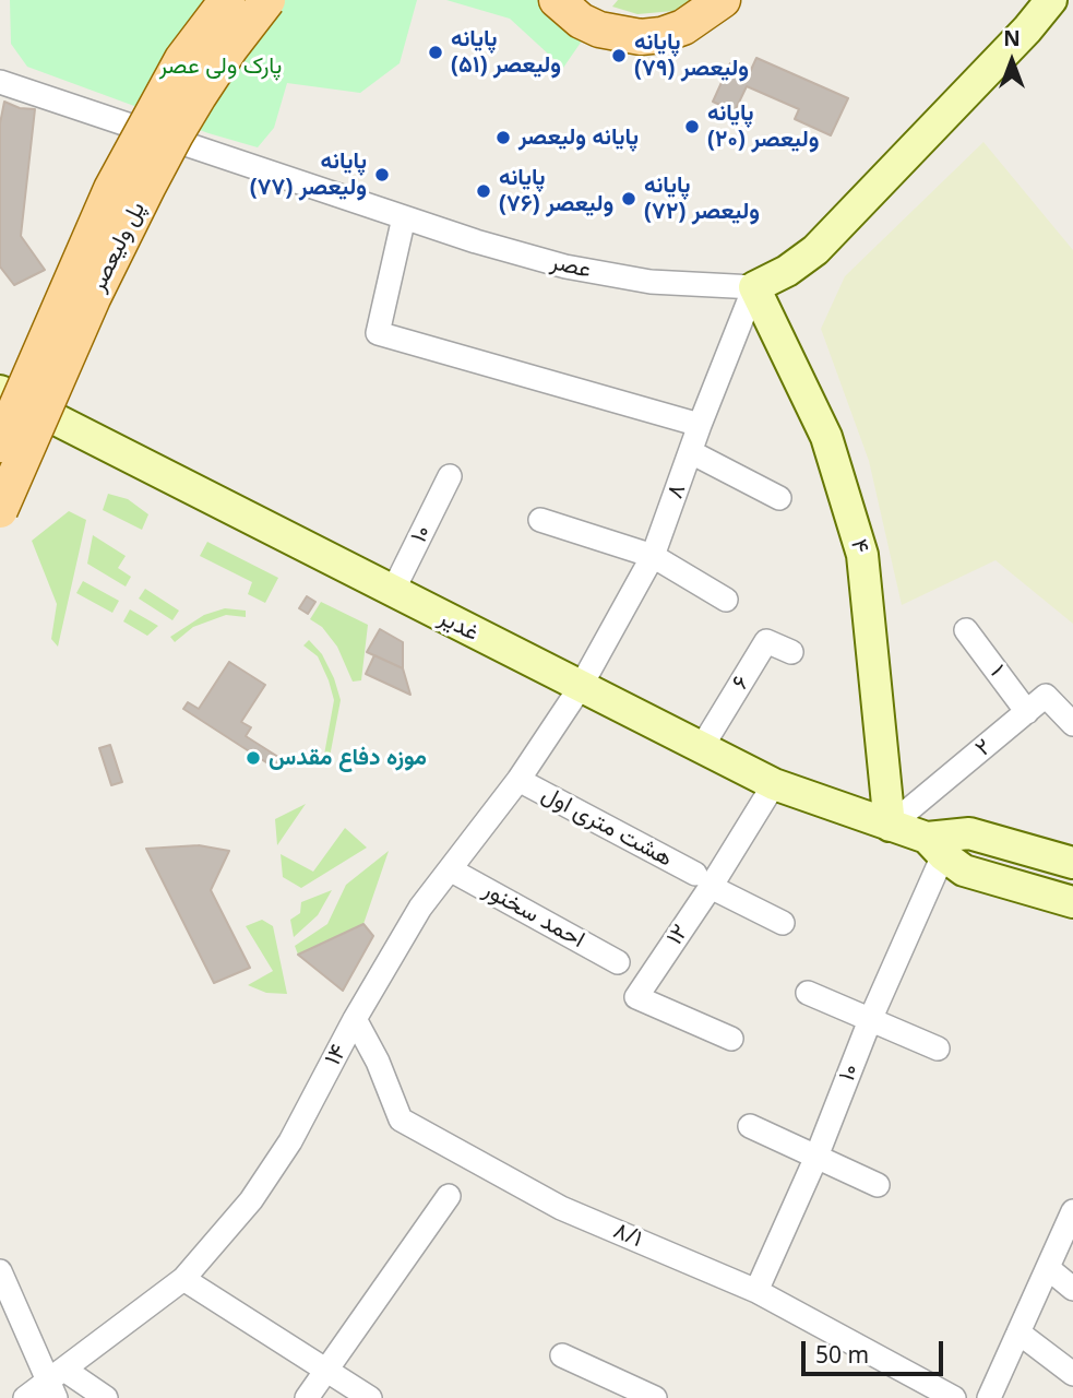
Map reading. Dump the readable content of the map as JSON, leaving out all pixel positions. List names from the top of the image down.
{
  "streets": {
    "main road": ["پل ولیعصر"],
    "street": [
      "عصر",
      "۸",
      "۱۰",
      "۴",
      "غدیر",
      "۱",
      "۶",
      "۲",
      "هشت متری اول",
      "احمد سخنور",
      "۱۲",
      "۱۴",
      "۸/۱"
    ]
  },
  "crossings": [
    ["عصر", "۸"],
    ["عصر", "۴"],
    ["۸", "۴"],
    ["۸", "غدیر"],
    ["۸", "۱۴"],
    ["۱۰", "غدیر"],
    ["۱۰", "۸/۱"],
    ["۴", "غدیر"],
    ["۴", "۲"],
    ["غدیر", "۶"],
    ["غدیر", "۲"],
    ["غدیر", "۱۲"],
    ["غدیر", "۱۴"],
    ["۱", "۲"],
    ["هشت متری اول", "۱۲"],
    ["هشت متری اول", "۱۴"],
    ["احمد سخنور", "۱۴"],
    ["۱۴", "۸/۱"]
  ],
  "parks": ["پارک ولی عصر"],
  "places": [
    "پایانه ولیعصر (۵۱)",
    "پایانه ولیعصر (۷۹)",
    "پایانه ولیعصر (۲۰)",
    "پایانه ولیعصر",
    "پایانه ولیعصر (۷۷)",
    "پایانه ولیعصر (۷۶)",
    "پایانه ولیعصر (۷۲)",
    "موزه دفاع مقدس"
  ],
  "scale_bar": "50 m",
  "north": "top"
}
